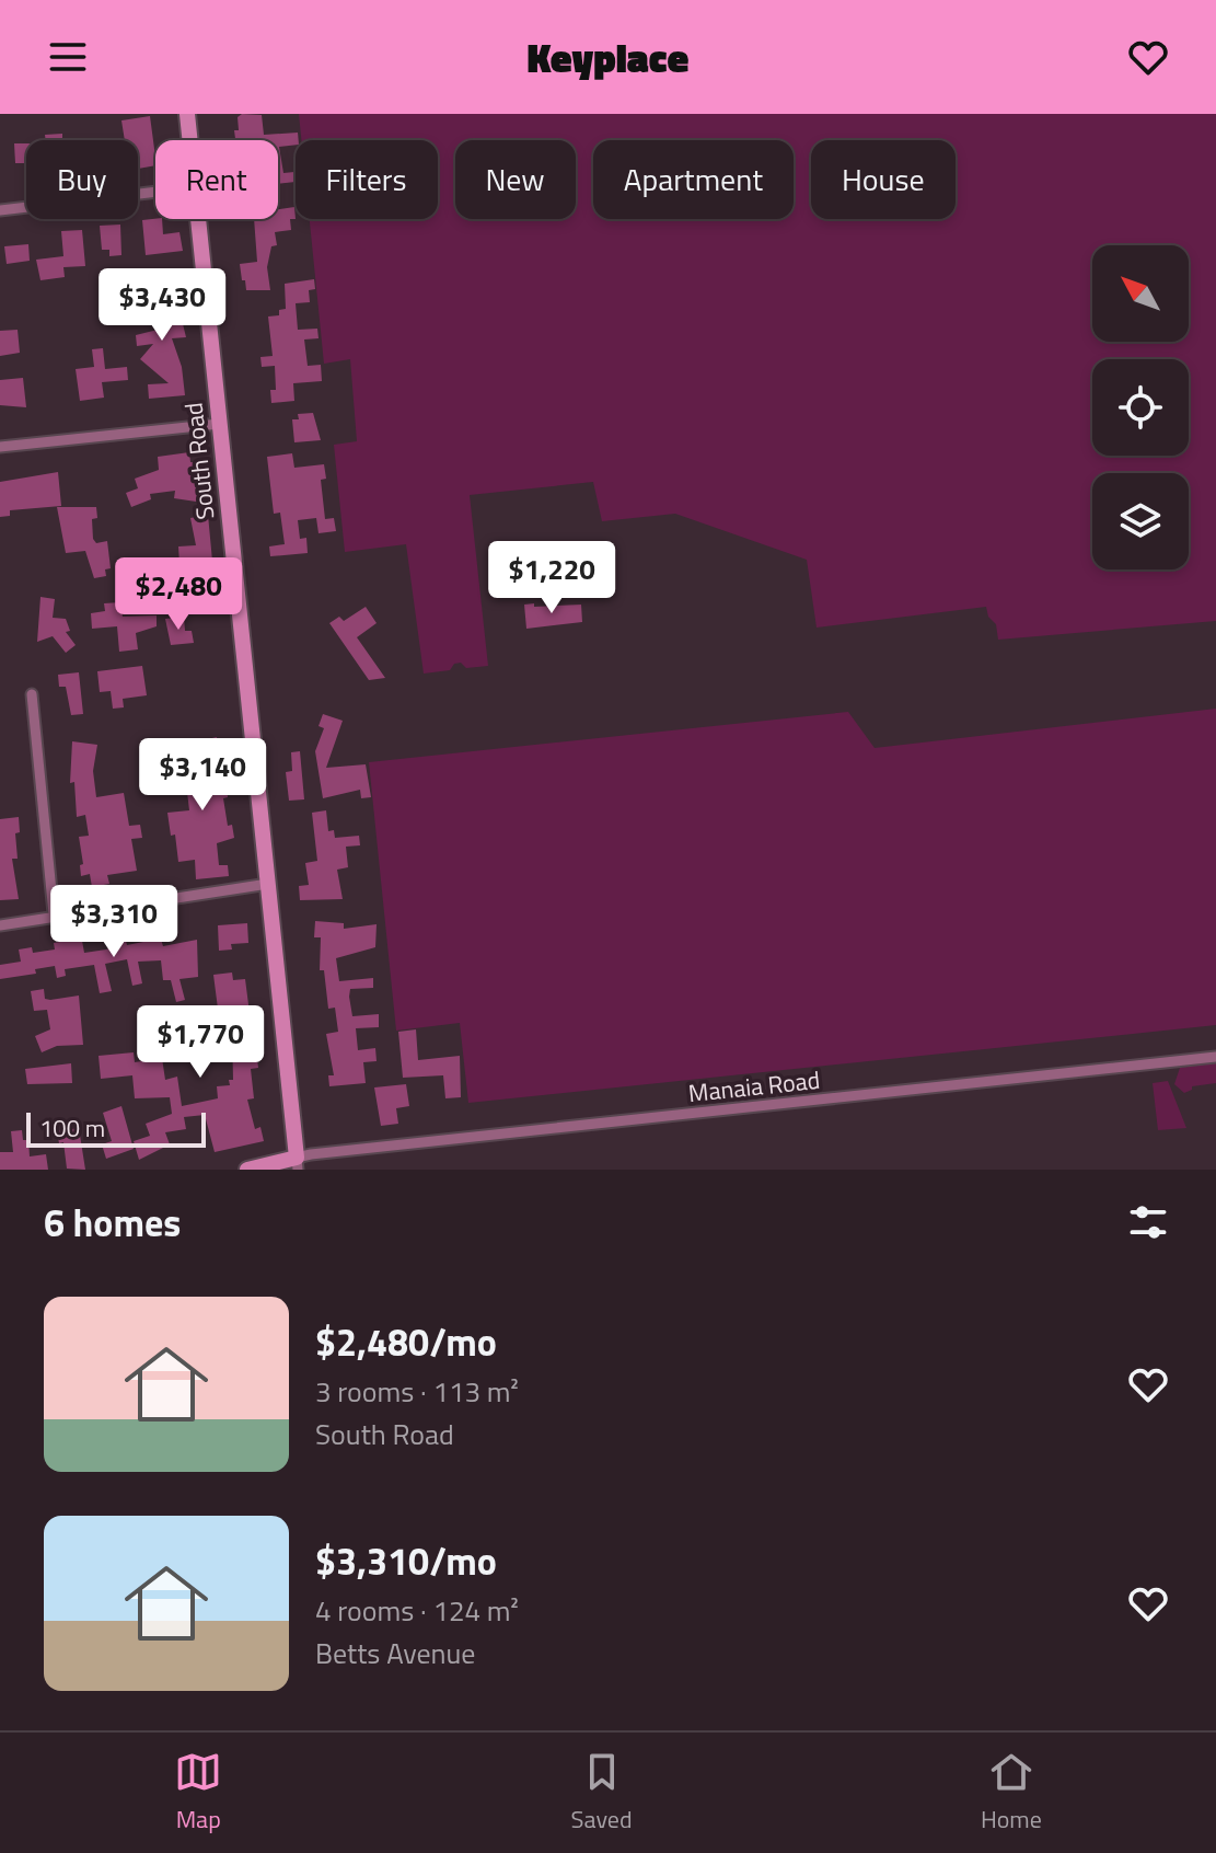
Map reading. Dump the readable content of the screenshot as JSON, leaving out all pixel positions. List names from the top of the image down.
{
  "streets": {
    "street": ["South Road", "Manaia Road"]
  },
  "crossings": [
    ["South Road", "Manaia Road"]
  ],
  "scale_bar": "100 m",
  "north": "top left",
  "page": {
    "header": "Keyplace",
    "chip": [
      "Buy",
      "Rent",
      "Filters",
      "New",
      "Apartment",
      "House"
    ],
    "price": [
      "$3,430",
      "$1,220",
      "$2,480",
      "$3,140",
      "$3,310",
      "$1,770"
    ],
    "scale": "100 m",
    "heading": "6 homes",
    "list": [
      {
        "name": "$2,480/mo",
        "note": "3 rooms · 113 m² · South Road"
      },
      {
        "name": "$3,310/mo",
        "note": "4 rooms · 124 m² · Betts Avenue"
      }
    ],
    "tabs": ["Map", "Saved", "Home"]
  }
}
